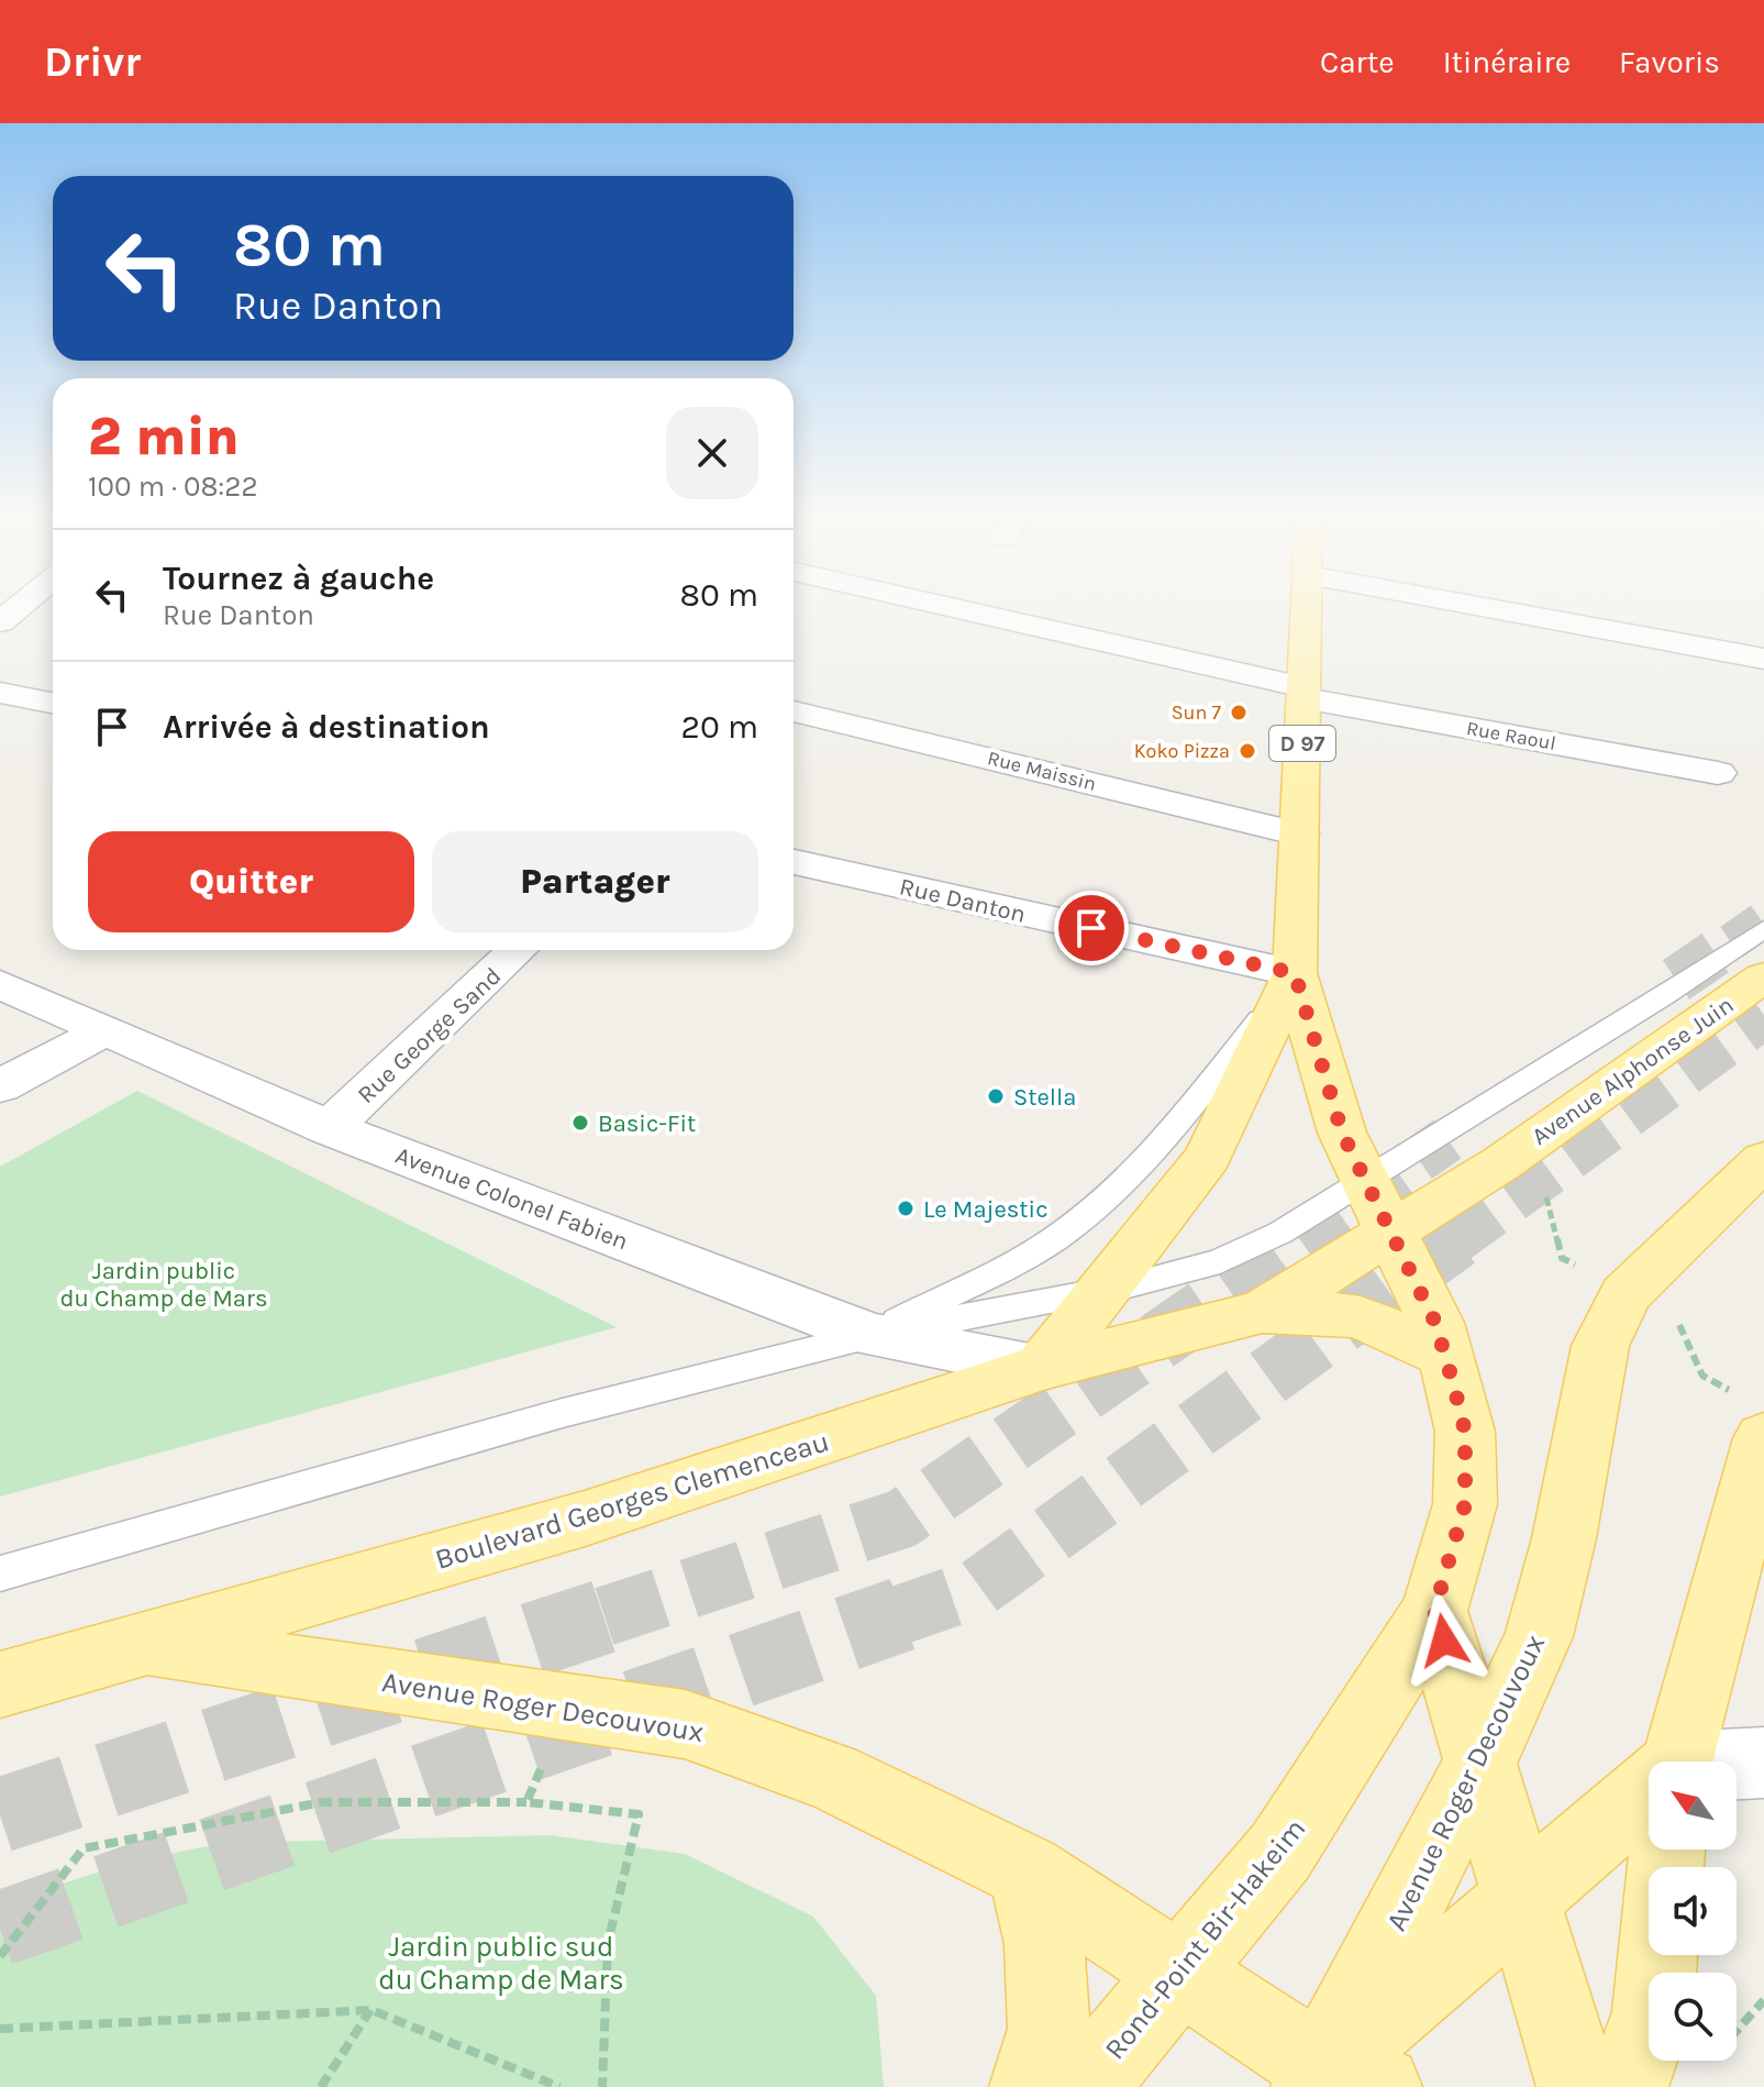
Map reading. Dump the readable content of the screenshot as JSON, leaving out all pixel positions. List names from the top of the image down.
{
  "streets": {
    "main road": [
      "D 97",
      "Avenue Alphonse Juin",
      "Boulevard Georges Clemenceau",
      "Avenue Roger Decouvoux",
      "Rond-Point Bir-Hakeim"
    ],
    "street": [
      "Rue Raoul",
      "Rue Maissin",
      "Rue Danton",
      "Rue George Sand",
      "Avenue Colonel Fabien"
    ]
  },
  "crossings": [
    ["Rue Raoul", "D 97"],
    ["D 97", "Rue Maissin"],
    ["D 97", "Rue Danton"],
    ["D 97", "Avenue Colonel Fabien"],
    ["D 97", "Boulevard Georges Clemenceau"],
    ["D 97", "Rond-Point Bir-Hakeim"],
    ["Rue Danton", "Rond-Point Bir-Hakeim"],
    ["Rue George Sand", "Avenue Colonel Fabien"],
    ["Avenue Alphonse Juin", "Rond-Point Bir-Hakeim"],
    ["Avenue Colonel Fabien", "Boulevard Georges Clemenceau"],
    ["Boulevard Georges Clemenceau", "Avenue Roger Decouvoux"],
    ["Avenue Roger Decouvoux", "Rond-Point Bir-Hakeim"]
  ],
  "parks": ["Jardin public du Champ de Mars", "Jardin public sud du Champ de Mars"],
  "places": [
    "Sun 7",
    "Koko Pizza",
    "Stella",
    "Basic-Fit",
    "Le Majestic"
  ],
  "north": "top left",
  "page": {
    "header": "Drivr",
    "nav": ["Carte", "Itinéraire", "Favoris"],
    "turn": ["80 m", "Rue Danton"],
    "heading": ["2 min", "100 m · 08:22"],
    "list": [
      {
        "name": "Tournez à gauche",
        "note": "Rue Danton",
        "value": "80 m"
      },
      {
        "name": "Arrivée à destination",
        "value": "20 m"
      }
    ],
    "buttons": ["Quitter", "Partager"]
  }
}
